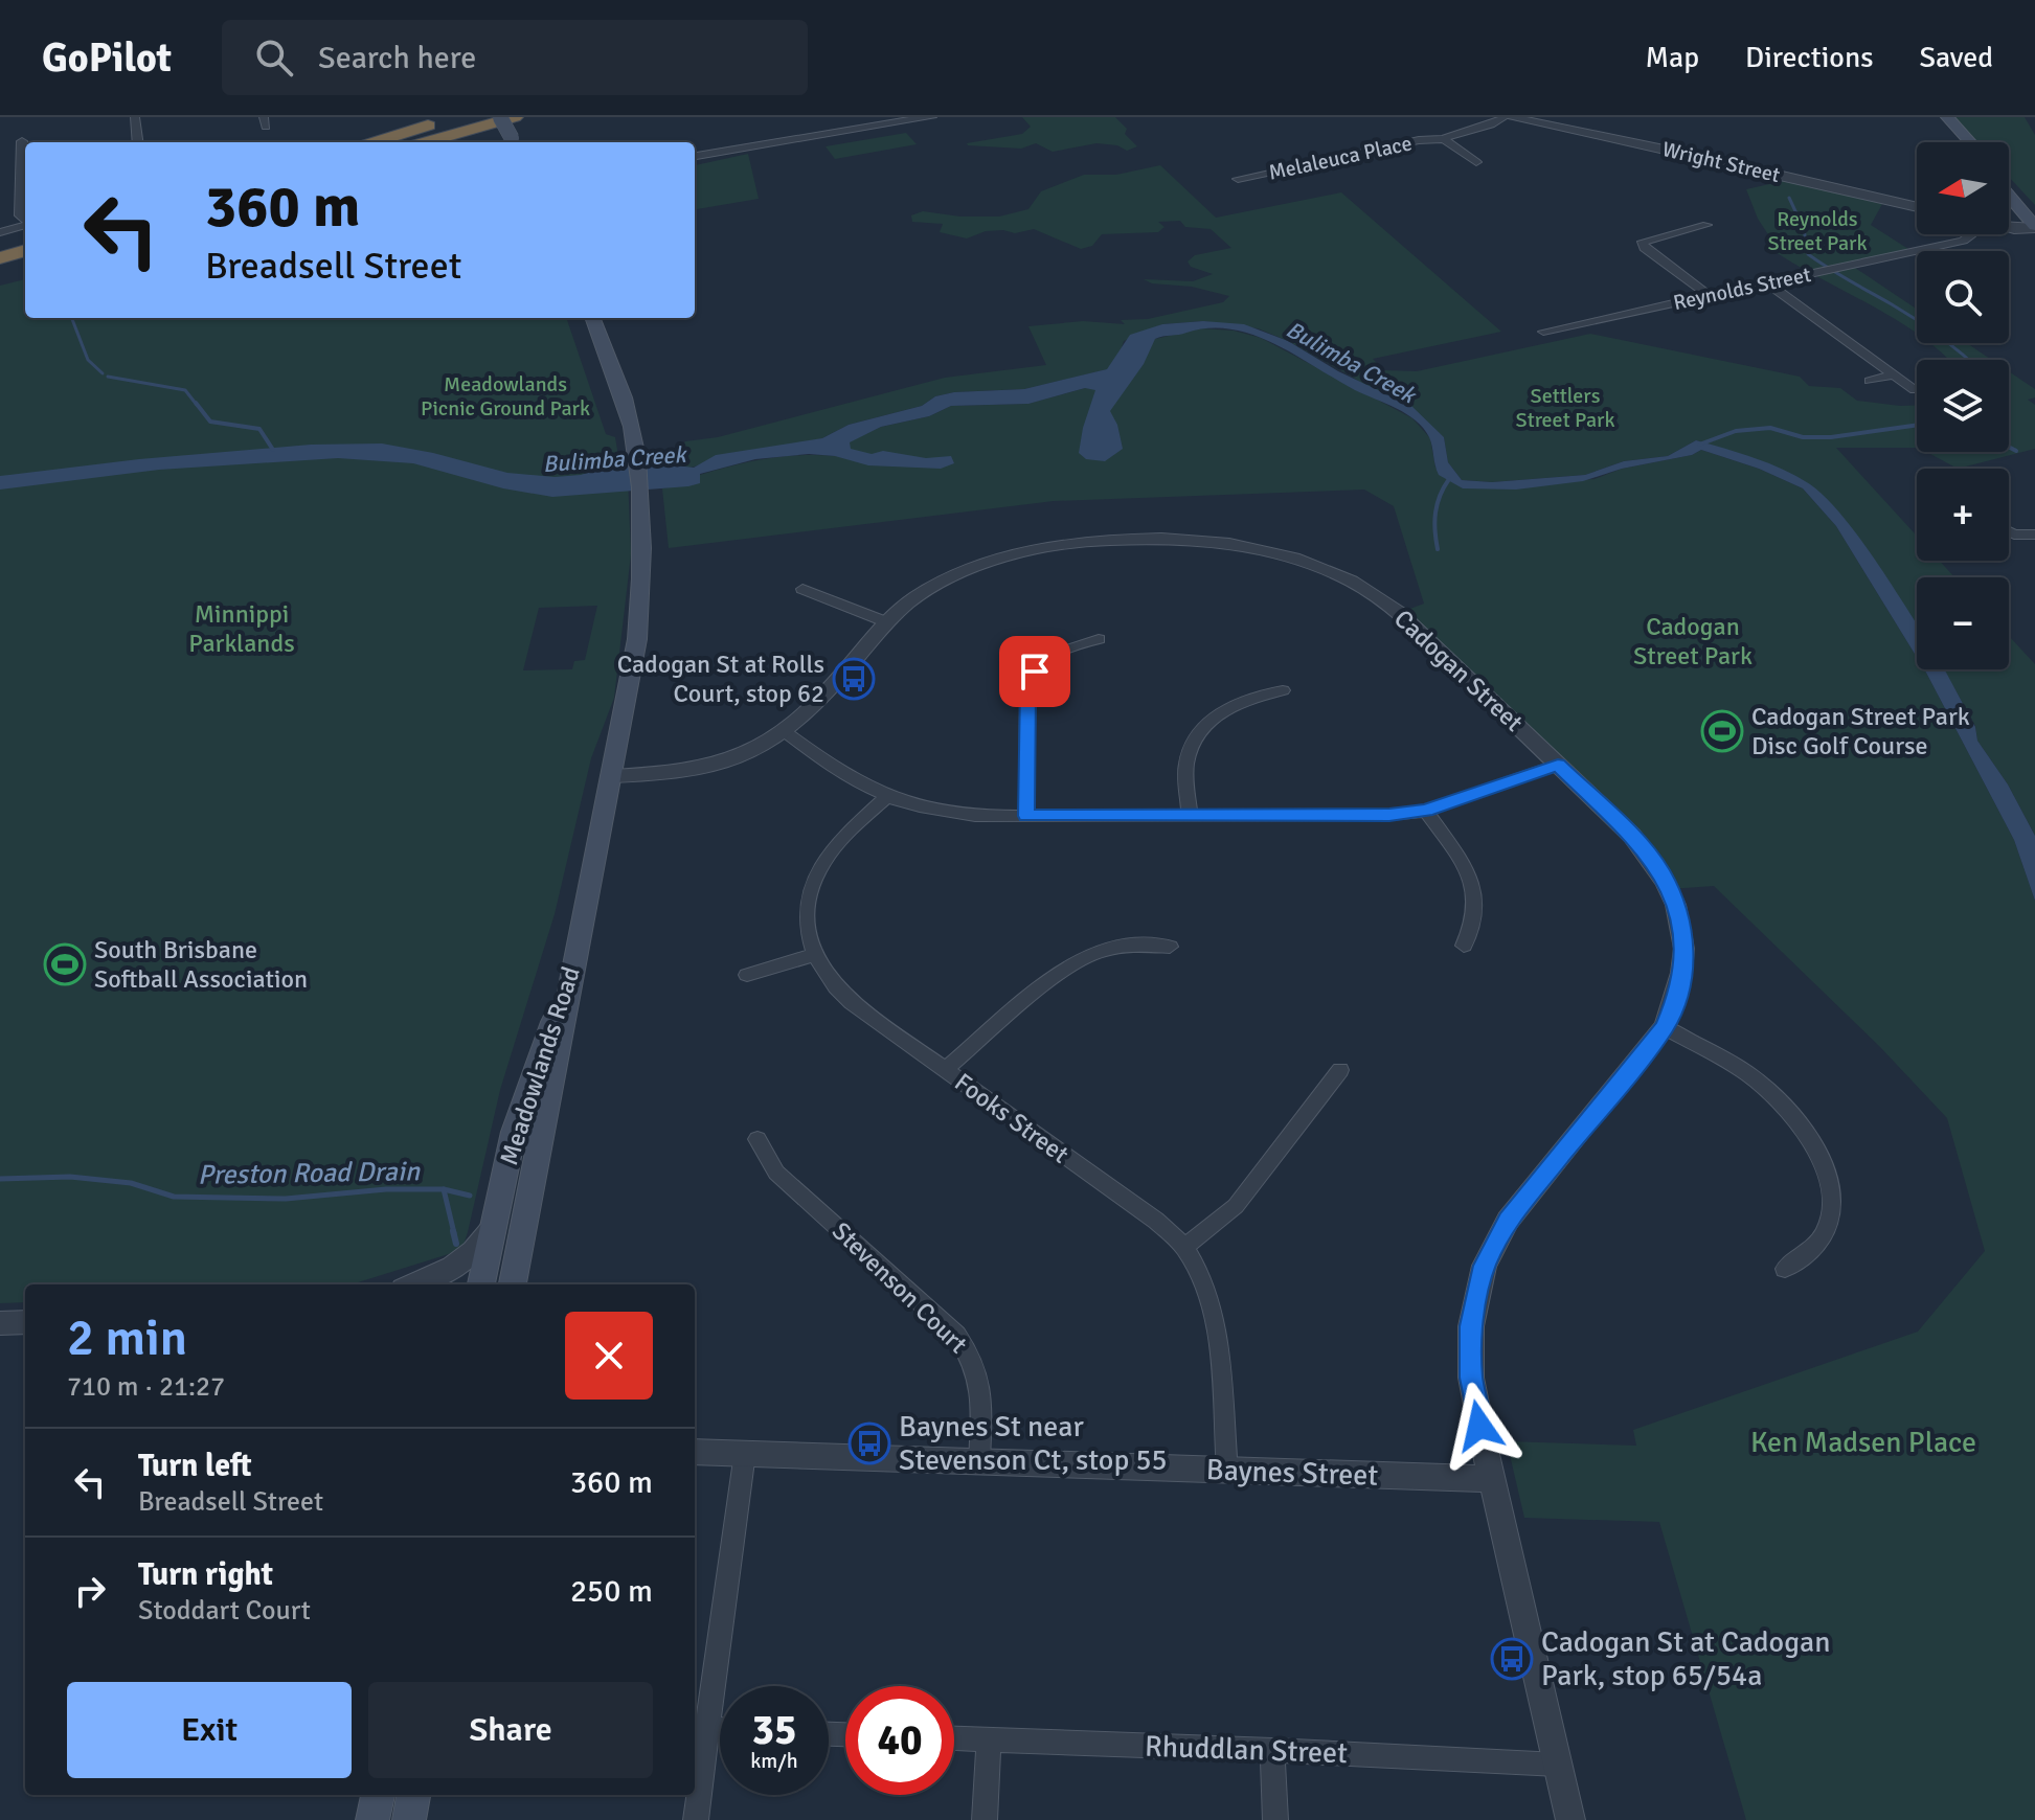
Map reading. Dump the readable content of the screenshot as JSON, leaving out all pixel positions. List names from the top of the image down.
{
  "streets": {
    "main road": ["Meadowlands Road"],
    "street": [
      "Melaleuca Place",
      "Wright Street",
      "Reynolds Street",
      "Cadogan Street",
      "Fooks Street",
      "Stevenson Court",
      "Baynes Street",
      "Rhuddlan Street"
    ]
  },
  "crossings": [
    ["Melaleuca Place", "Wright Street"],
    ["Cadogan Street", "Meadowlands Road"],
    ["Cadogan Street", "Baynes Street"],
    ["Cadogan Street", "Rhuddlan Street"],
    ["Fooks Street", "Baynes Street"],
    ["Stevenson Court", "Baynes Street"]
  ],
  "water": ["Bulimba Creek", "Preston Road Drain"],
  "parks": [
    "Reynolds Street Park",
    "Meadowlands Picnic Ground Park",
    "Settlers Street Park",
    "Minnippi Parklands",
    "Cadogan Street Park",
    "Ken Madsen Place"
  ],
  "places": {
    "bus stop": ["Cadogan St at Rolls Court, stop 62", "Baynes St near Stevenson Ct, stop 55", "Cadogan St at Cadogan Park, stop 65/54a"],
    "sports": ["Cadogan Street Park Disc Golf Course", "South Brisbane Softball Association"]
  },
  "north": "left",
  "page": {
    "header": "GoPilot",
    "search": "Search here",
    "nav": ["Map", "Directions", "Saved"],
    "map_buttons": ["+", "−"],
    "turn": ["360 m", "Breadsell Street"],
    "heading": ["2 min", "710 m · 21:27"],
    "list": [
      {
        "name": "Turn left",
        "note": "Breadsell Street",
        "value": "360 m"
      },
      {
        "name": "Turn right",
        "note": "Stoddart Court",
        "value": "250 m"
      }
    ],
    "buttons": ["Exit", "Share"],
    "speed": "35 km/h",
    "limit": "40"
  }
}
